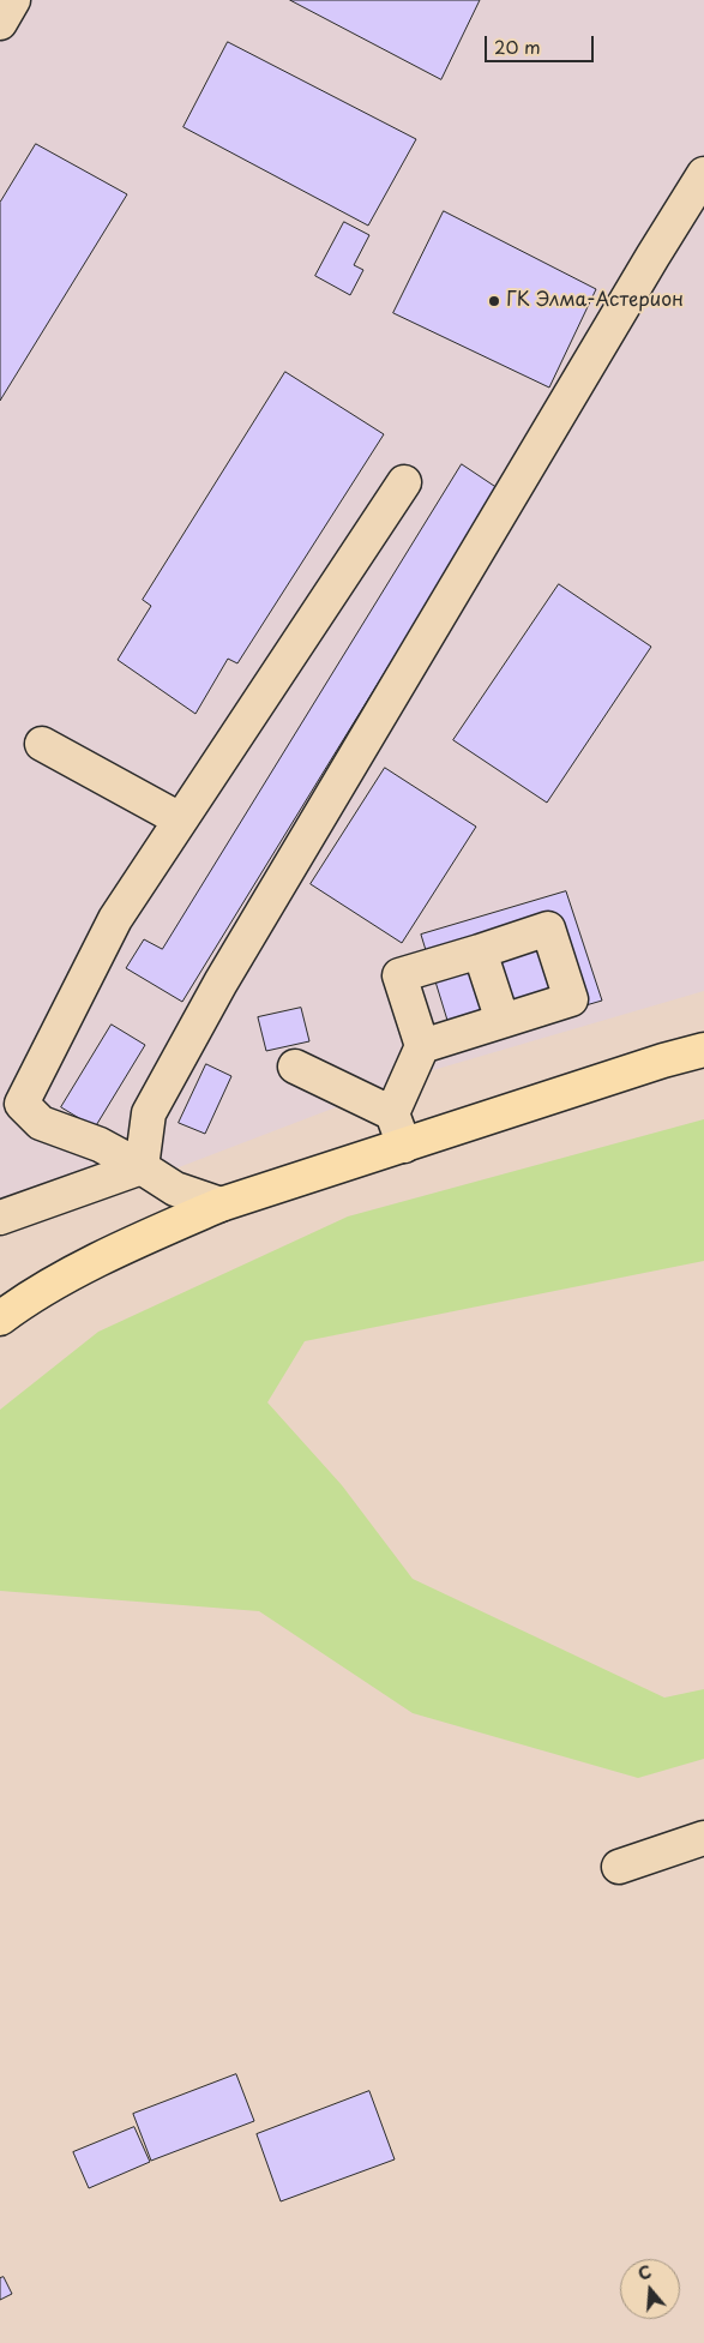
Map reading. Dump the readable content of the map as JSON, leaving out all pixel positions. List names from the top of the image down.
{
  "places": ["ГК Элма-Астерион"],
  "scale_bar": "20 m",
  "north": "top"
}
